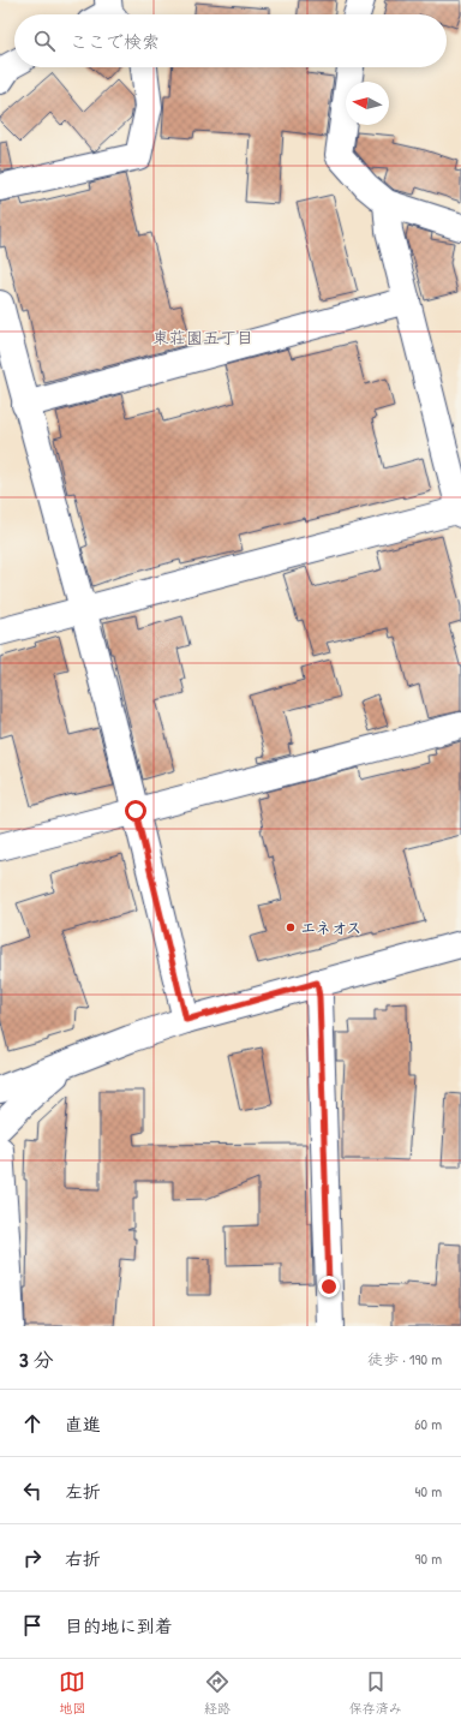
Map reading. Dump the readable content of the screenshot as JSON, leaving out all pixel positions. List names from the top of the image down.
{
  "districts": ["東荘園五丁目"],
  "places": ["エネオス"],
  "north": "left",
  "page": {
    "search": "ここで検索",
    "heading": ["3 分", "徒歩 · 190 m"],
    "list": [
      ["直進", "60 m"],
      ["左折", "40 m"],
      ["右折", "90 m"],
      "目的地に到着"
    ],
    "nav": ["地図", "経路", "保存済み"]
  }
}
